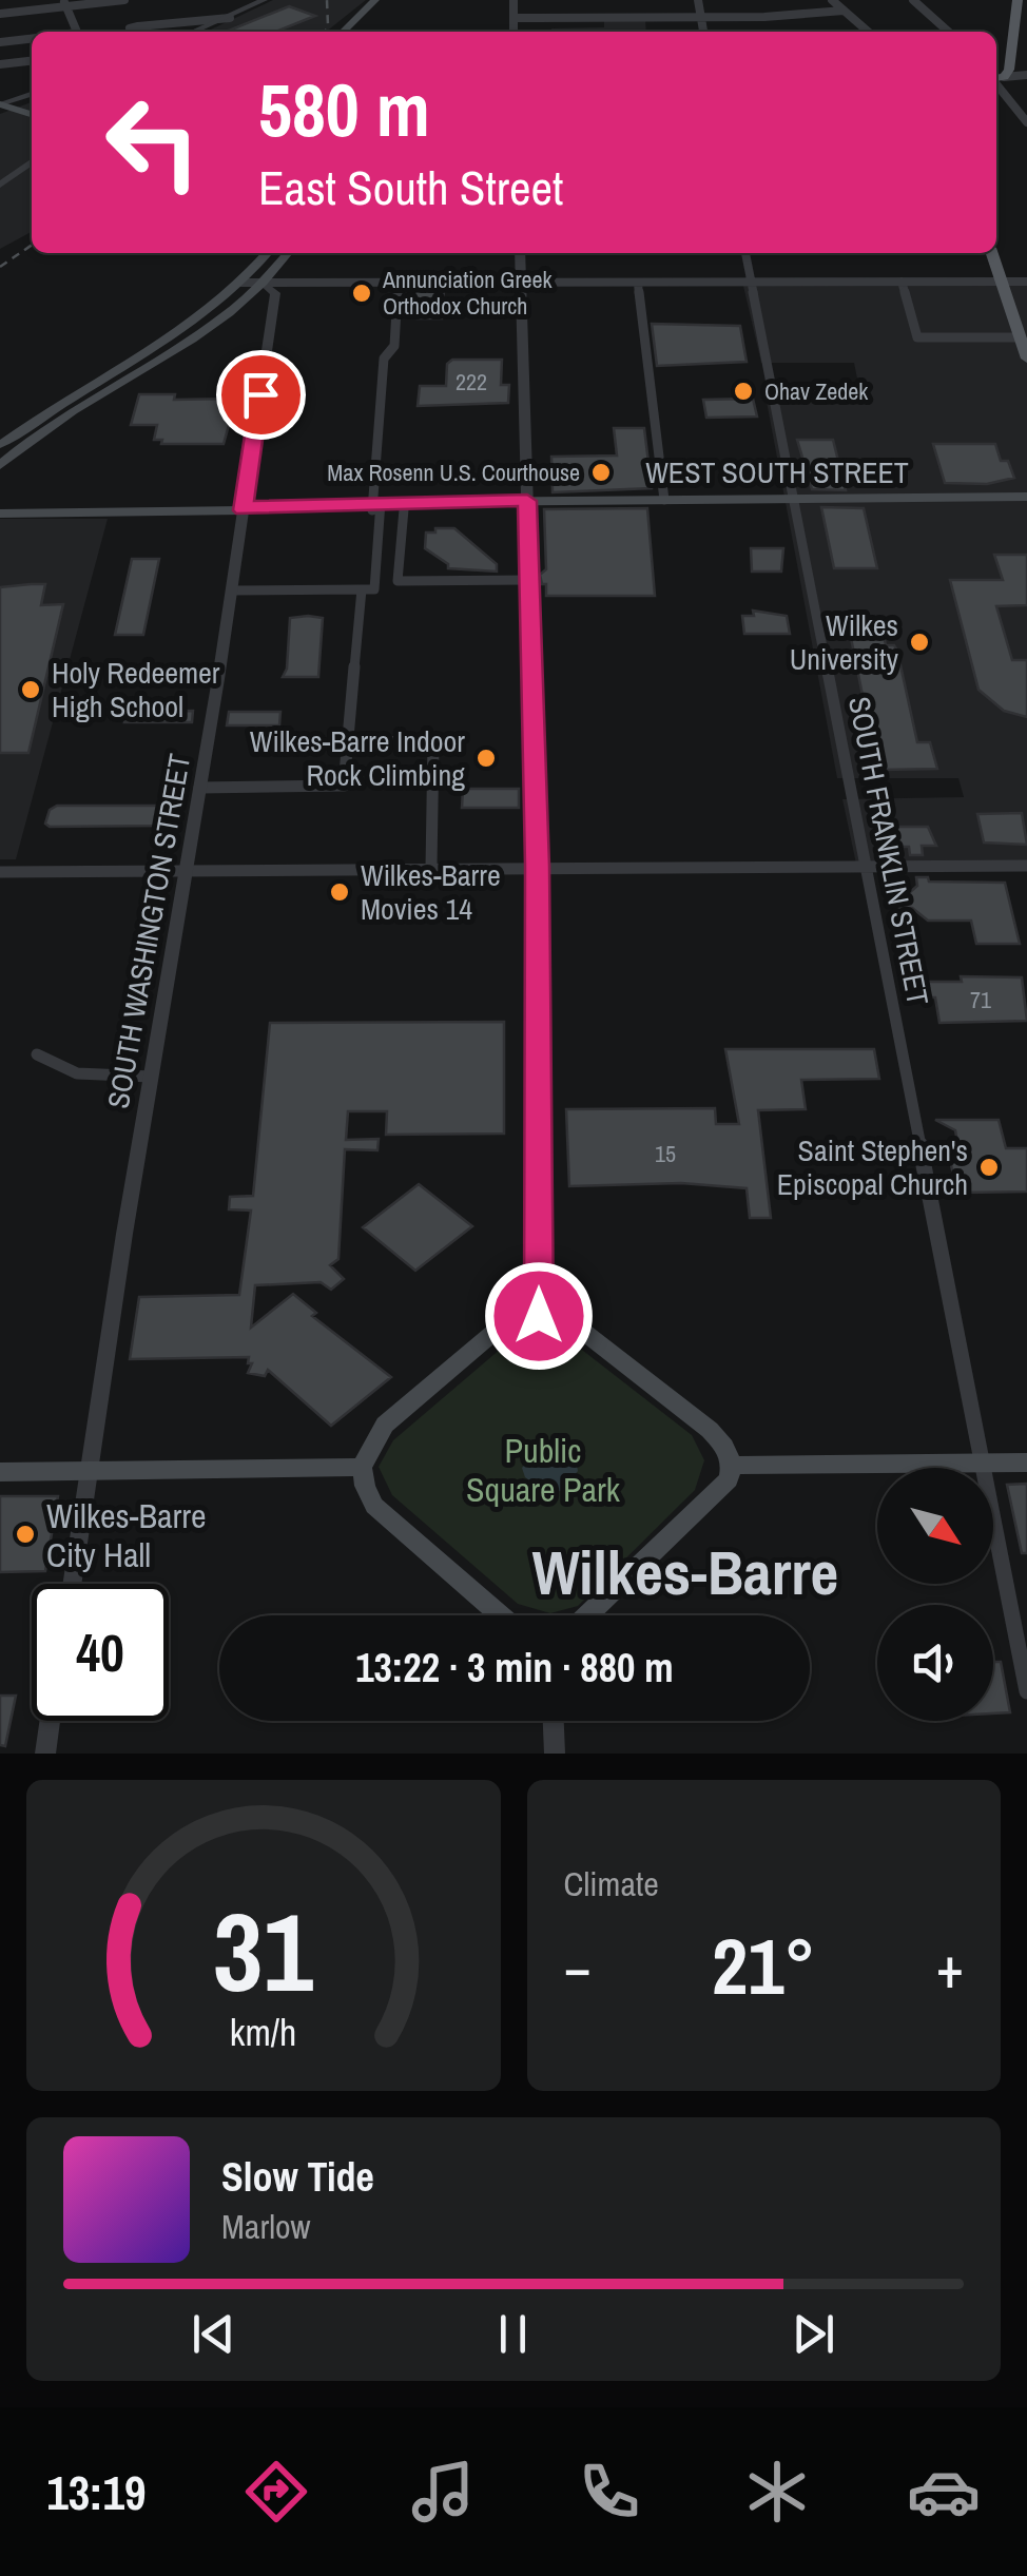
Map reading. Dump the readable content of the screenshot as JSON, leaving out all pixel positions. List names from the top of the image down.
{
  "streets": {
    "main road": ["WEST SOUTH STREET"],
    "street": ["SOUTH FRANKLIN STREET", "SOUTH WASHINGTON STREET"]
  },
  "crossings": [
    ["WEST SOUTH STREET", "SOUTH FRANKLIN STREET"]
  ],
  "districts": ["Wilkes-Barre"],
  "parks": ["Public Square Park"],
  "places": [
    "Annunciation Greek Orthodox Church",
    "Ohav Zedek",
    "Max Rosenn U.S. Courthouse",
    "Wilkes University",
    "Holy Redeemer High School",
    "Wilkes-Barre Indoor Rock Climbing",
    "Wilkes-Barre Movies 14",
    "Saint Stephen's Episcopal Church",
    "Wilkes-Barre City Hall"
  ],
  "house_numbers": ["222", "71", "15"],
  "north": "bottom right",
  "page": {
    "turn": ["580 m", "East South Street"],
    "limit": "40",
    "trip": "13:22 · 3 min · 880 m",
    "tile": "Climate",
    "heat": ["−", "21°", "+"],
    "song": ["Slow Tide", "Marlow"],
    "tabs": "13:19",
    "gauge": ["31", "km/h"]
  }
}
